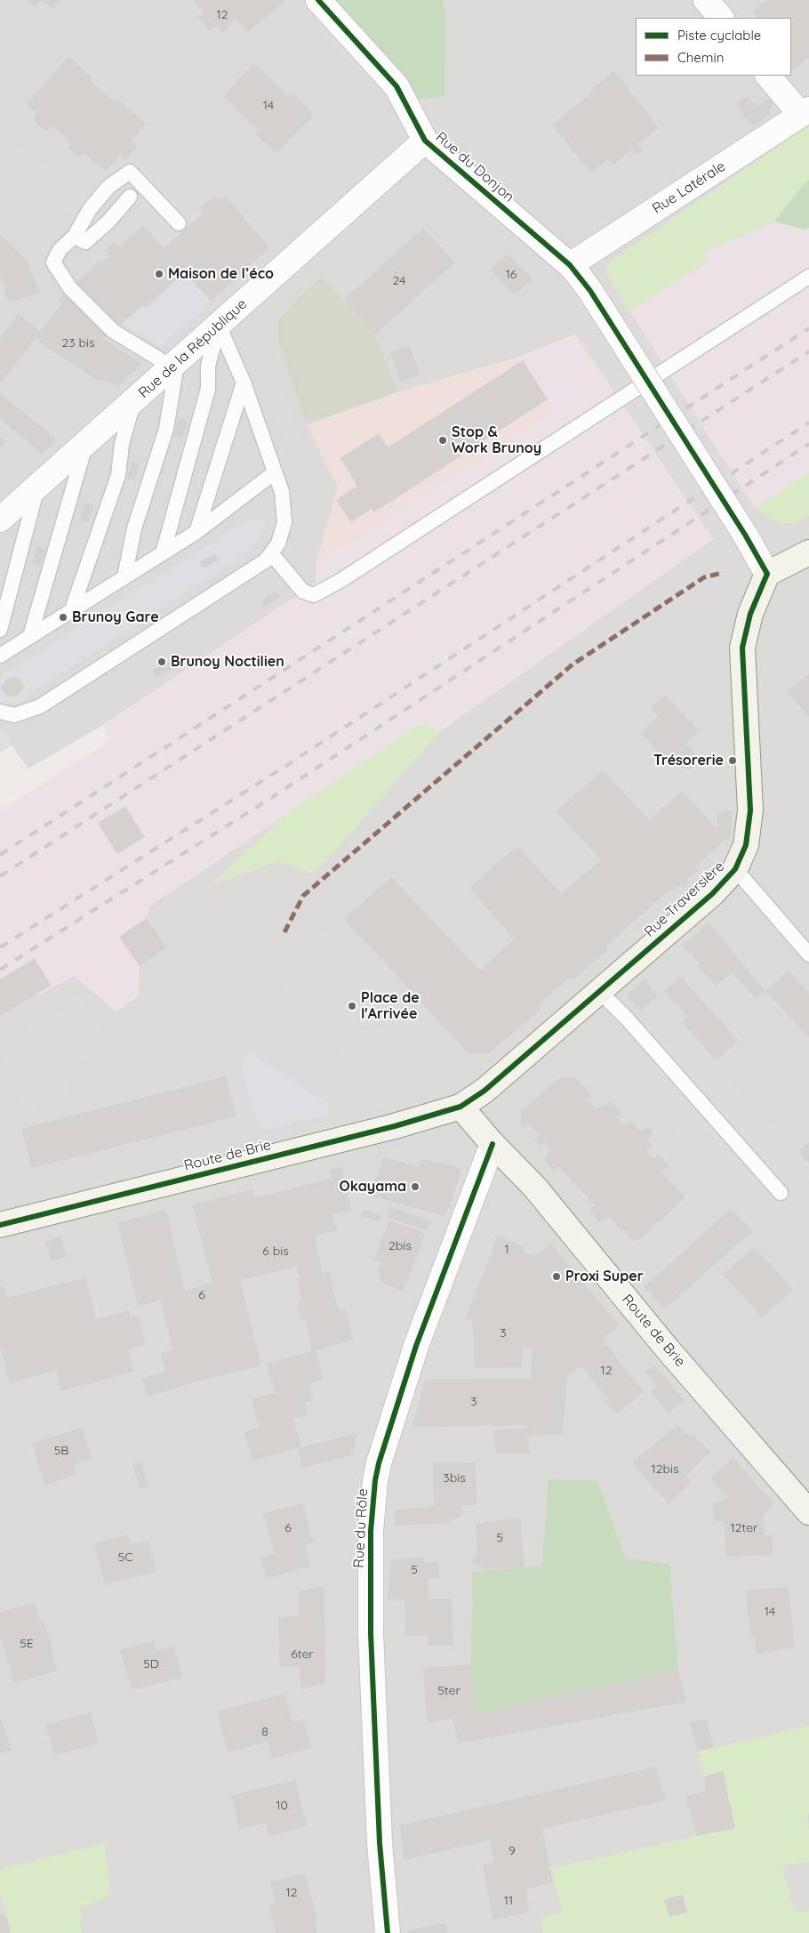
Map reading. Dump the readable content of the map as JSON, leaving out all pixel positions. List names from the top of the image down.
{
  "streets": {
    "street": [
      "Rue du Donjon",
      "Rue Latérale",
      "Rue de la République",
      "Rue Traversière",
      "Route de Brie",
      "Rue du Rôle"
    ]
  },
  "crossings": [
    ["Rue du Donjon", "Rue Latérale"],
    ["Rue du Donjon", "Rue de la République"],
    ["Rue du Donjon", "Rue Traversière"],
    ["Rue Traversière", "Route de Brie"],
    ["Route de Brie", "Rue du Rôle"]
  ],
  "places": [
    "Maison de l’éco",
    "Stop & Work Brunoy",
    "Brunoy Gare",
    "Brunoy Noctilien",
    "Trésorerie",
    "Place de l'Arrivée",
    "Okayama",
    "Proxi Super"
  ],
  "house_numbers": [
    "12",
    "14",
    "16",
    "24",
    "23 bis",
    "2bis",
    "1",
    "6 bis",
    "6",
    "3",
    "12",
    "3",
    "5B",
    "12bis",
    "3bis",
    "6",
    "12ter",
    "5",
    "5C",
    "5",
    "14",
    "5E",
    "6ter",
    "5D",
    "5ter",
    "8",
    "10",
    "9",
    "12",
    "11"
  ],
  "legend": ["Piste cyclable", "Chemin"]
}
